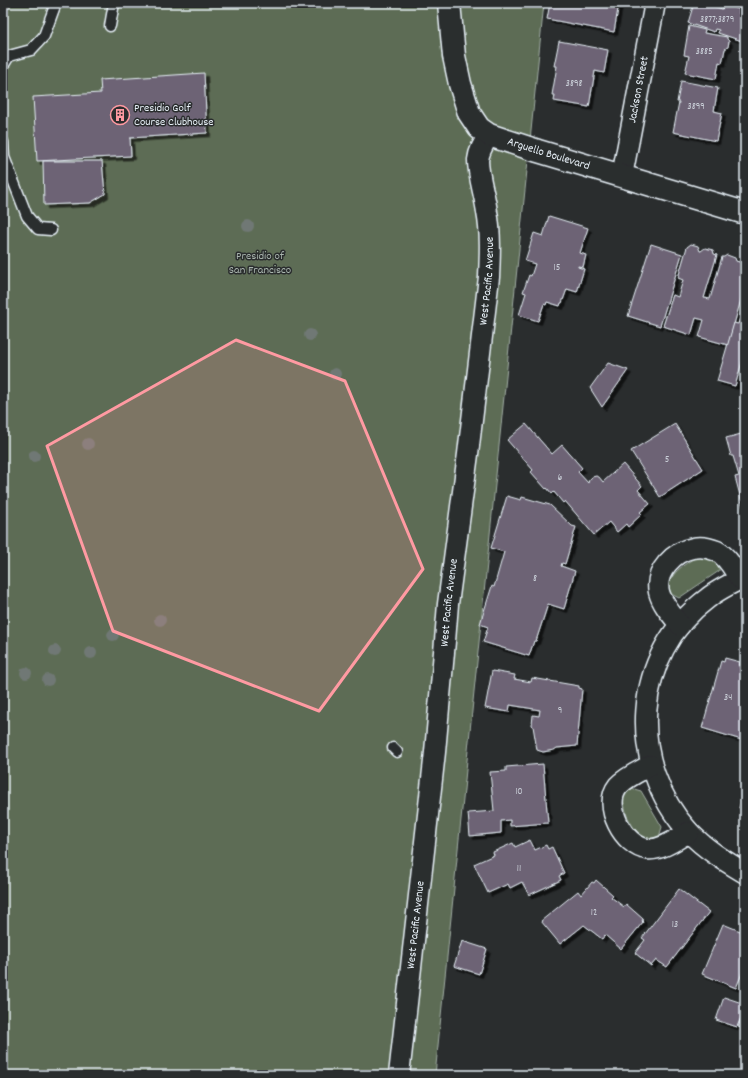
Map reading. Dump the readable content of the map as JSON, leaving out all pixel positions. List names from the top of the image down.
{
  "streets": {
    "street": ["Jackson Street", "Arguello Boulevard", "West Pacific Avenue"]
  },
  "crossings": [
    ["Jackson Street", "Arguello Boulevard"],
    ["Arguello Boulevard", "West Pacific Avenue"]
  ],
  "parks": ["Presidio of San Francisco"],
  "places": {
    "building": ["Presidio Golf Course Clubhouse"]
  },
  "house_numbers": [
    "3877;3879",
    "3885",
    "3898",
    "3899",
    "15",
    "5",
    "6",
    "8",
    "34",
    "9",
    "10",
    "11",
    "12",
    "13"
  ]
}
